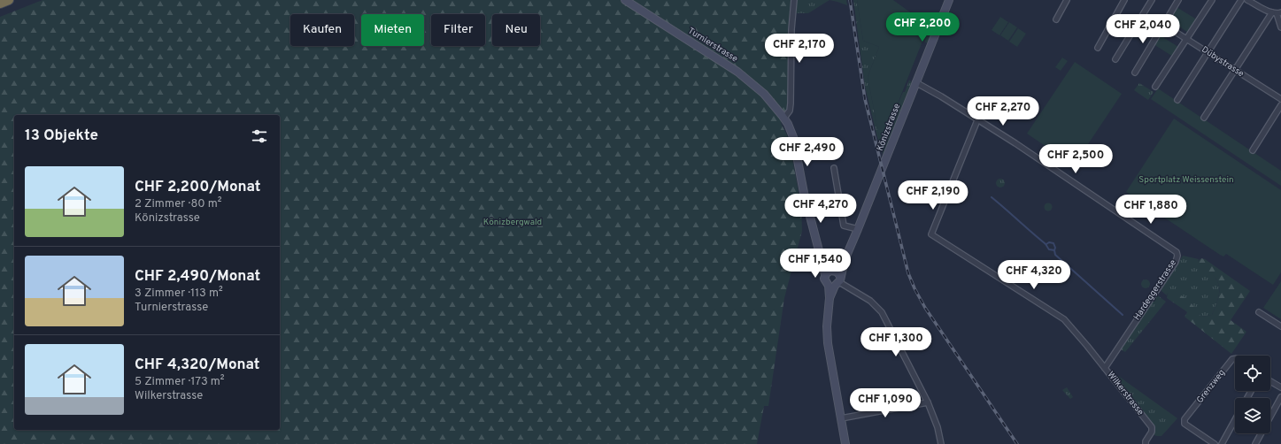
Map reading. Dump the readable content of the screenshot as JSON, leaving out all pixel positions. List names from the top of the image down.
{
  "streets": {
    "main road": ["Turnierstrasse", "Könizstrasse"],
    "street": [
      "Dübystrasse",
      "Hardeggerstrasse",
      "Grenzweg",
      "Wilkerstrasse"
    ]
  },
  "crossings": [
    ["Turnierstrasse", "Könizstrasse"],
    ["Könizstrasse", "Hardeggerstrasse"],
    ["Hardeggerstrasse", "Wilkerstrasse"]
  ],
  "parks": ["Sportplatz Weissenstein", "Könizbergwald"],
  "page": {
    "price": [
      "CHF 2,200",
      "CHF 2,040",
      "CHF 2,170",
      "CHF 2,270",
      "CHF 2,490",
      "CHF 2,500",
      "CHF 2,190",
      "CHF 4,270",
      "CHF 1,880",
      "CHF 1,540",
      "CHF 4,320",
      "CHF 1,300",
      "CHF 1,090"
    ],
    "chip": [
      "Kaufen",
      "Mieten",
      "Filter",
      "Neu"
    ],
    "heading": "13 Objekte",
    "list": [
      {
        "name": "CHF 2,200/Monat",
        "note": "2 Zimmer · 80 m² · Könizstrasse"
      },
      {
        "name": "CHF 2,490/Monat",
        "note": "3 Zimmer · 113 m² · Turnierstrasse"
      },
      {
        "name": "CHF 4,320/Monat",
        "note": "5 Zimmer · 173 m² · Wilkerstrasse"
      }
    ]
  }
}
